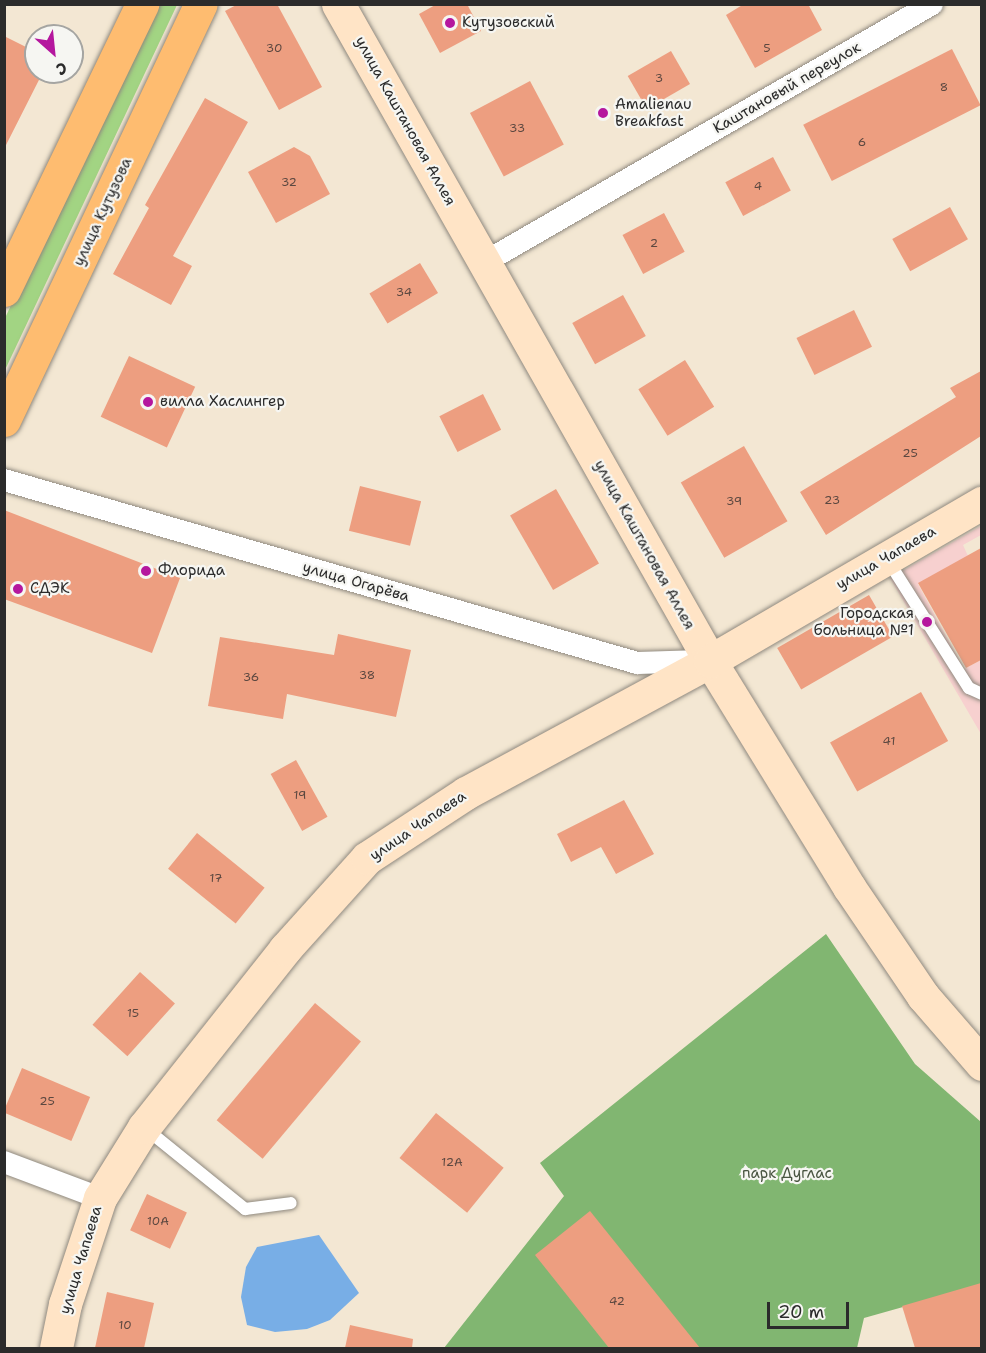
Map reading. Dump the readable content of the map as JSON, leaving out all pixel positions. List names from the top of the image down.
{
  "streets": {
    "main road": ["улица Кутузова"],
    "street": [
      "Каштановый переулок",
      "улица Каштановая Аллея",
      "улица Чапаева",
      "улица Огарёва"
    ]
  },
  "crossings": [
    ["Каштановый переулок", "улица Каштановая Аллея"],
    ["улица Каштановая Аллея", "улица Чапаева"],
    ["улица Каштановая Аллея", "улица Огарёва"],
    ["улица Чапаева", "улица Огарёва"]
  ],
  "parks": ["парк Дуглас"],
  "places": [
    "Кутузовский",
    "Amalienau Breakfast",
    "вилла Хаслингер",
    "Флорида",
    "СДЭК",
    "Городская больница №1"
  ],
  "house_numbers": [
    "30",
    "5",
    "3",
    "8",
    "33",
    "6",
    "32",
    "4",
    "2",
    "34",
    "25",
    "23",
    "39",
    "38",
    "36",
    "41",
    "19",
    "17",
    "15",
    "25",
    "12А",
    "10А",
    "42",
    "10"
  ],
  "scale_bar": "20 m",
  "north": "bottom right"
}
